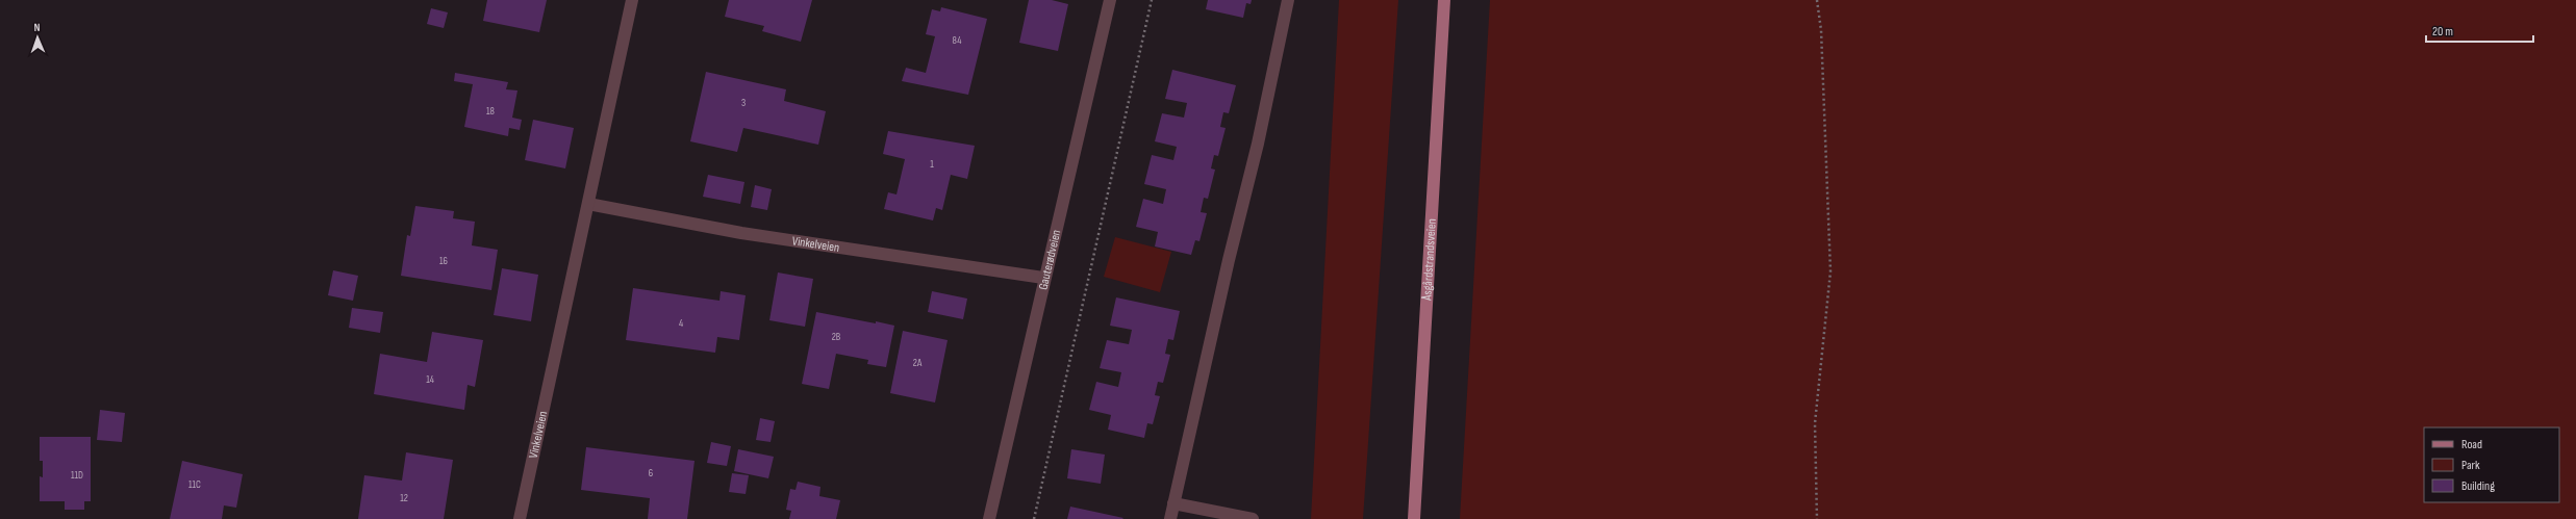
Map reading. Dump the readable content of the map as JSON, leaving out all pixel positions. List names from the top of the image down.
{
  "streets": {
    "main road": ["Åsgårdstrandsveien"],
    "street": ["Vinkelveien", "Gauterødveien"]
  },
  "crossings": [
    ["Vinkelveien", "Gauterødveien"]
  ],
  "house_numbers": [
    "84",
    "3",
    "18",
    "1",
    "16",
    "4",
    "2B",
    "2A",
    "14",
    "6",
    "11D",
    "11C",
    "12"
  ],
  "legend": ["Road", "Park", "Building"],
  "scale_bar": "20 m",
  "north": "top"
}
